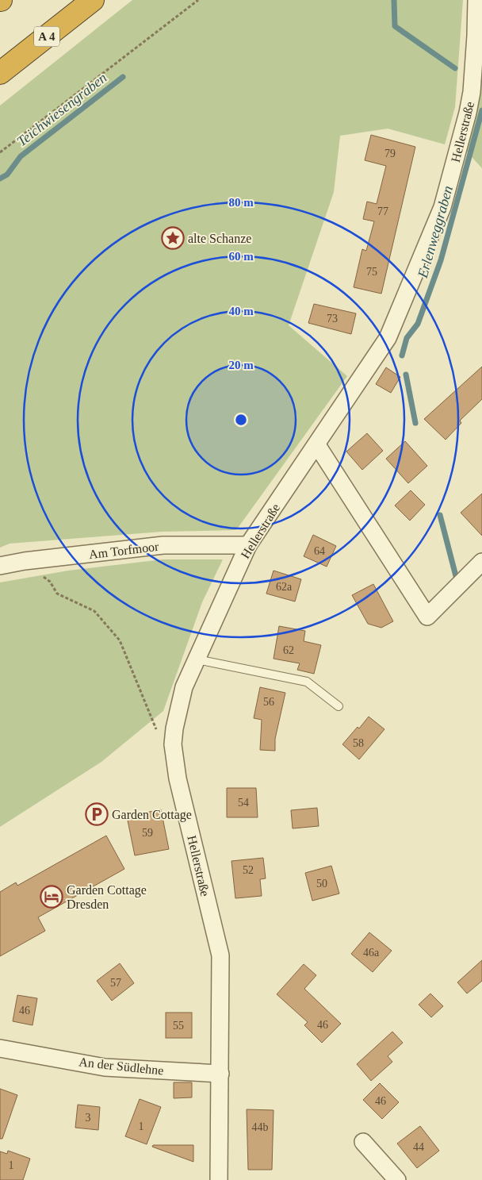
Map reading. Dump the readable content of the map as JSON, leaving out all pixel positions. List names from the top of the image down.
{
  "streets": {
    "highway": ["A 4"],
    "street": ["Hellerstraße", "Am Torfmoor", "An der Südlehne"]
  },
  "crossings": [
    ["Hellerstraße", "Am Torfmoor"],
    ["Hellerstraße", "An der Südlehne"]
  ],
  "water": ["Teichwiesengraben", "Erlenweggraben"],
  "places": {
    "place": ["alte Schanze"],
    "parking": ["Garden Cottage"],
    "hotel": ["Garden Cottage Dresden"]
  },
  "house_numbers": [
    "79",
    "77",
    "75",
    "73",
    "64",
    "62a",
    "62",
    "56",
    "58",
    "54",
    "59",
    "52",
    "50",
    "46a",
    "57",
    "46",
    "46",
    "55",
    "46",
    "3",
    "1",
    "44b",
    "44",
    "1"
  ],
  "rings": [
    "80 m",
    "60 m",
    "40 m",
    "20 m"
  ]
}
